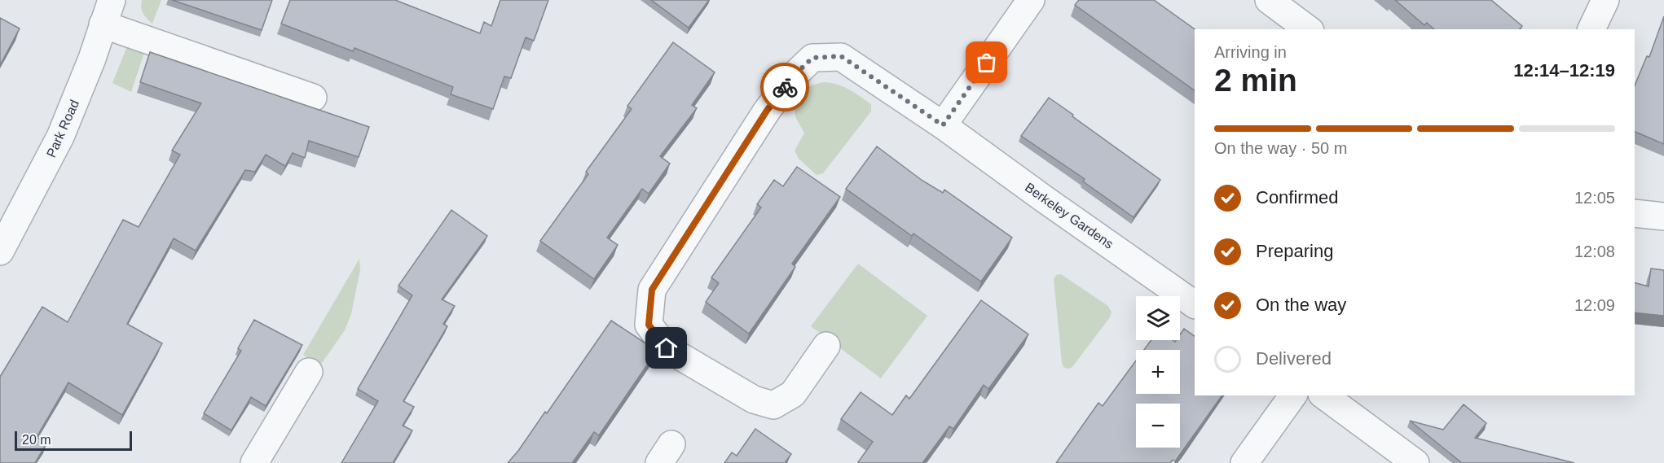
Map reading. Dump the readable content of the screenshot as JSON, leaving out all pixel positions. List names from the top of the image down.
{
  "streets": {
    "street": ["Park Road", "Berkeley Gardens"]
  },
  "scale_bar": "20 m",
  "page": {
    "heading": ["2 min", "Arriving in", "12:14–12:19"],
    "bar": "On the way · 50 m",
    "list": [
      ["Confirmed", "12:05"],
      ["Preparing", "12:08"],
      ["On the way", "12:09"],
      "Delivered"
    ],
    "map_buttons": ["+", "−"],
    "scale": "20 m"
  }
}
